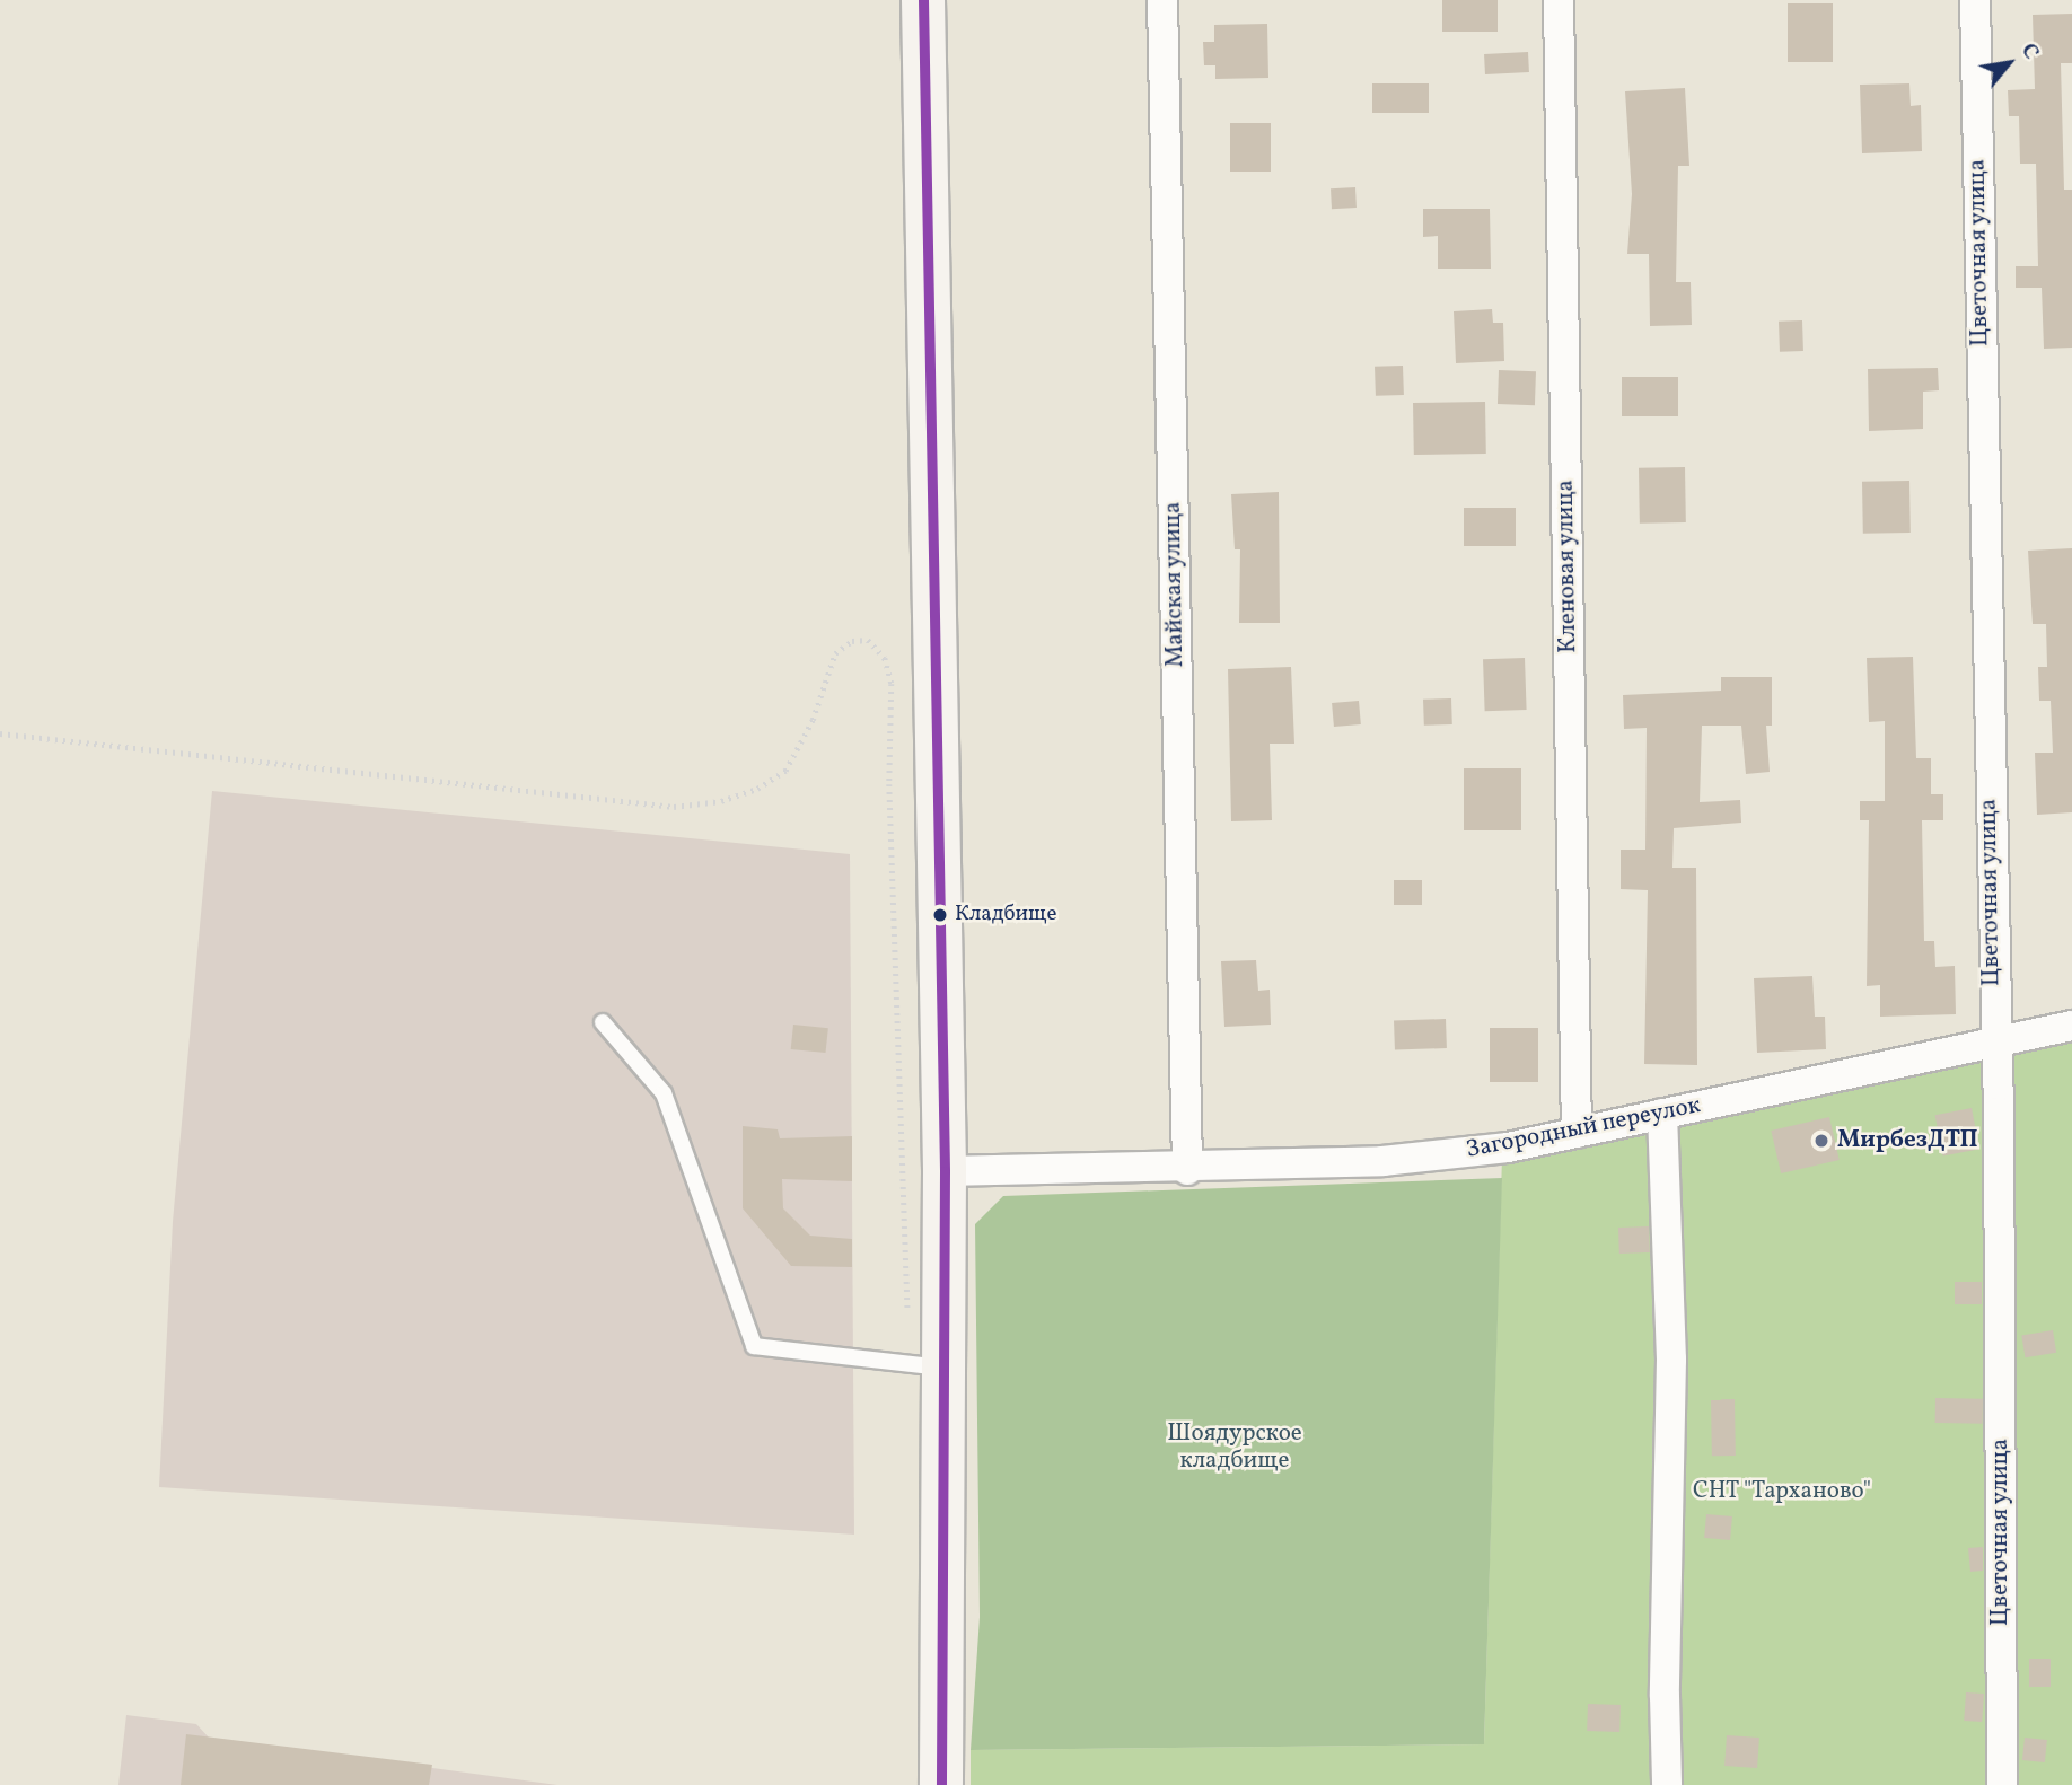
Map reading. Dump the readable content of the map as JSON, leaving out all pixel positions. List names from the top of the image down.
{
  "streets": {
    "street": [
      "Цветочная улица",
      "Кленовая улица",
      "Майская улица",
      "Загородный переулок"
    ]
  },
  "crossings": [
    ["Цветочная улица", "Загородный переулок"],
    ["Кленовая улица", "Загородный переулок"],
    ["Майская улица", "Загородный переулок"]
  ],
  "parks": ["Шоядурское кладбище", "СНТ \"Тарханово\""],
  "places": ["Кладбище", "МирбезДТП"],
  "north": "top right"
}
